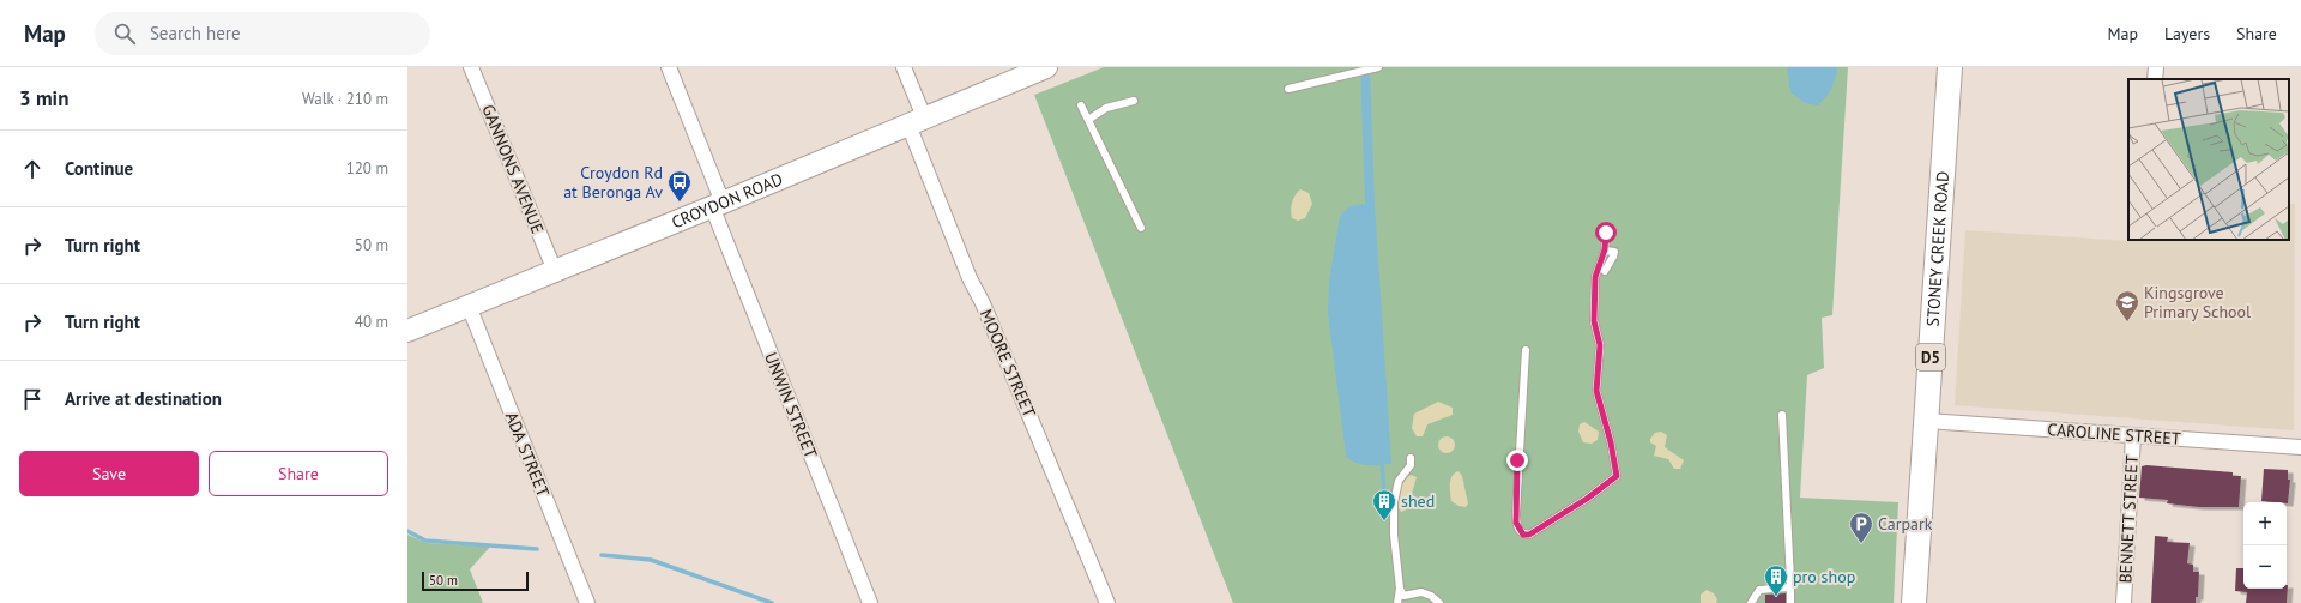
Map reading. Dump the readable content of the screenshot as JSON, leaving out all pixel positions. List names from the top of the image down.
{
  "streets": {
    "main road": ["CROYDON ROAD", "STONEY CREEK ROAD", "D5"],
    "street": [
      "GANNONS AVENUE",
      "MOORE STREET",
      "UNWIN STREET",
      "CAROLINE STREET",
      "ADA STREET",
      "BENNETT STREET"
    ]
  },
  "crossings": [
    ["GANNONS AVENUE", "CROYDON ROAD"],
    ["CROYDON ROAD", "MOORE STREET"],
    ["CROYDON ROAD", "UNWIN STREET"],
    ["CROYDON ROAD", "ADA STREET"],
    ["STONEY CREEK ROAD", "CAROLINE STREET"],
    ["CAROLINE STREET", "BENNETT STREET"]
  ],
  "places": {
    "bus stop": ["Croydon Rd at Beronga Av"],
    "school or university": ["Kingsgrove Primary School"],
    "building": ["shed", "pro shop"],
    "parking": ["Carpark"]
  },
  "scale_bar": "50 m",
  "page": {
    "header": "Map",
    "search": "Search here",
    "nav": ["Map", "Layers", "Share"],
    "heading": ["3 min", "Walk · 210 m"],
    "list": [
      ["Continue", "120 m"],
      ["Turn right", "50 m"],
      ["Turn right", "40 m"],
      "Arrive at destination"
    ],
    "buttons": ["Save", "Share"],
    "map_buttons": ["+", "−"],
    "scale": "50 m"
  }
}
